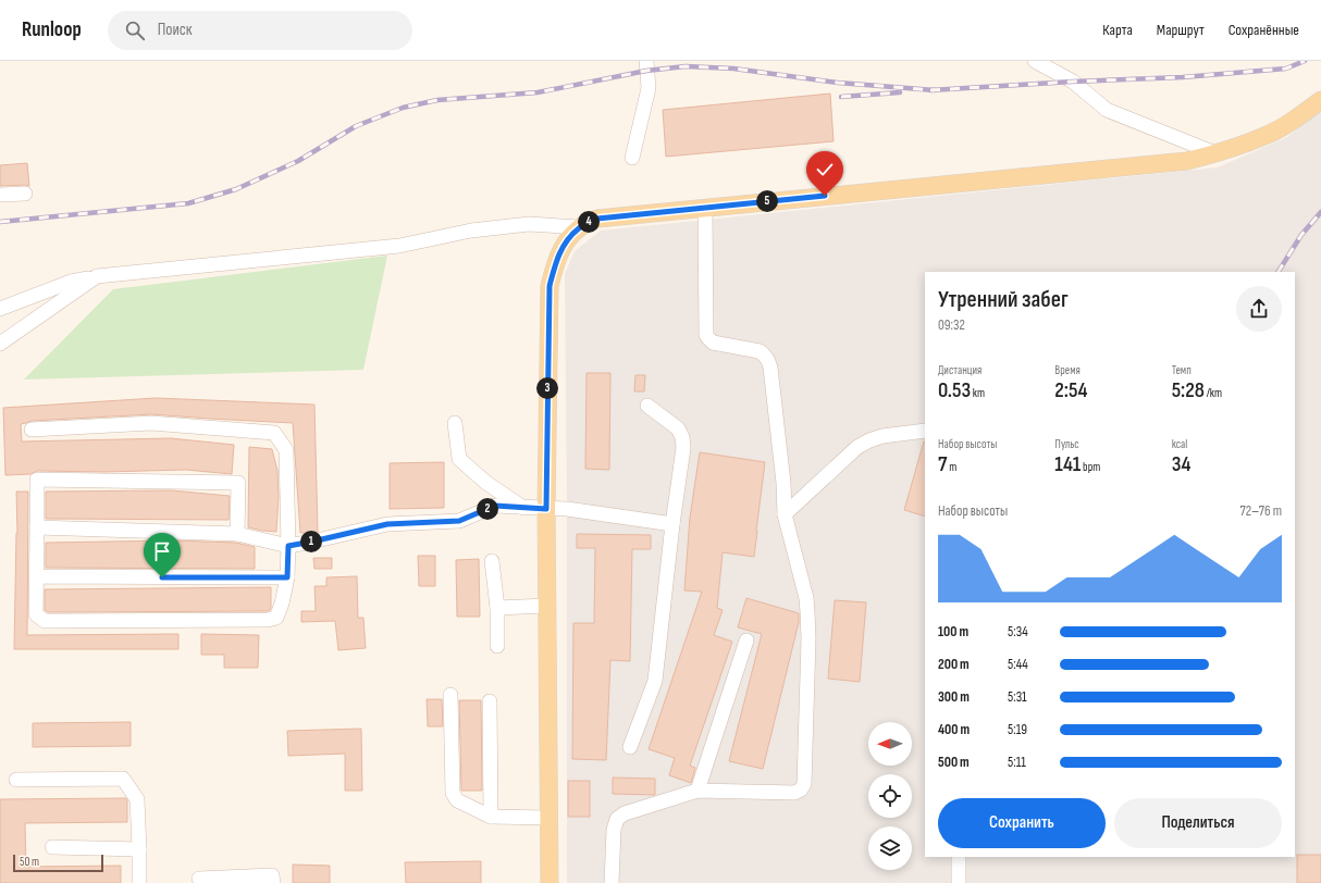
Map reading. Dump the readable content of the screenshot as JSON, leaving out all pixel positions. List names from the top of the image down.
{
  "scale_bar": "50 m",
  "north": "left",
  "page": {
    "header": "Runloop",
    "search": "Поиск",
    "nav": ["Карта", "Маршрут", "Сохранённые"],
    "pins": [
      "5",
      "4",
      "3",
      "2",
      "1"
    ],
    "heading": ["Утренний забег", "09:32"],
    "stats": [
      ["Дистанция", "0.53 km"],
      ["Время", "2:54"],
      ["Темп", "5:28 /km"],
      ["Набор высоты", "7 m"],
      ["Пульс", "141 bpm"],
      ["kcal", "34"]
    ],
    "chart": ["Набор высоты", "72–76 m"],
    "list": [
      {
        "name": "100 m",
        "note": "5:34"
      },
      {
        "name": "200 m",
        "note": "5:44"
      },
      {
        "name": "300 m",
        "note": "5:31"
      },
      {
        "name": "400 m",
        "note": "5:19"
      },
      {
        "name": "500 m",
        "note": "5:11"
      }
    ],
    "buttons": ["Сохранить", "Поделиться"],
    "scale": "50 m"
  }
}
